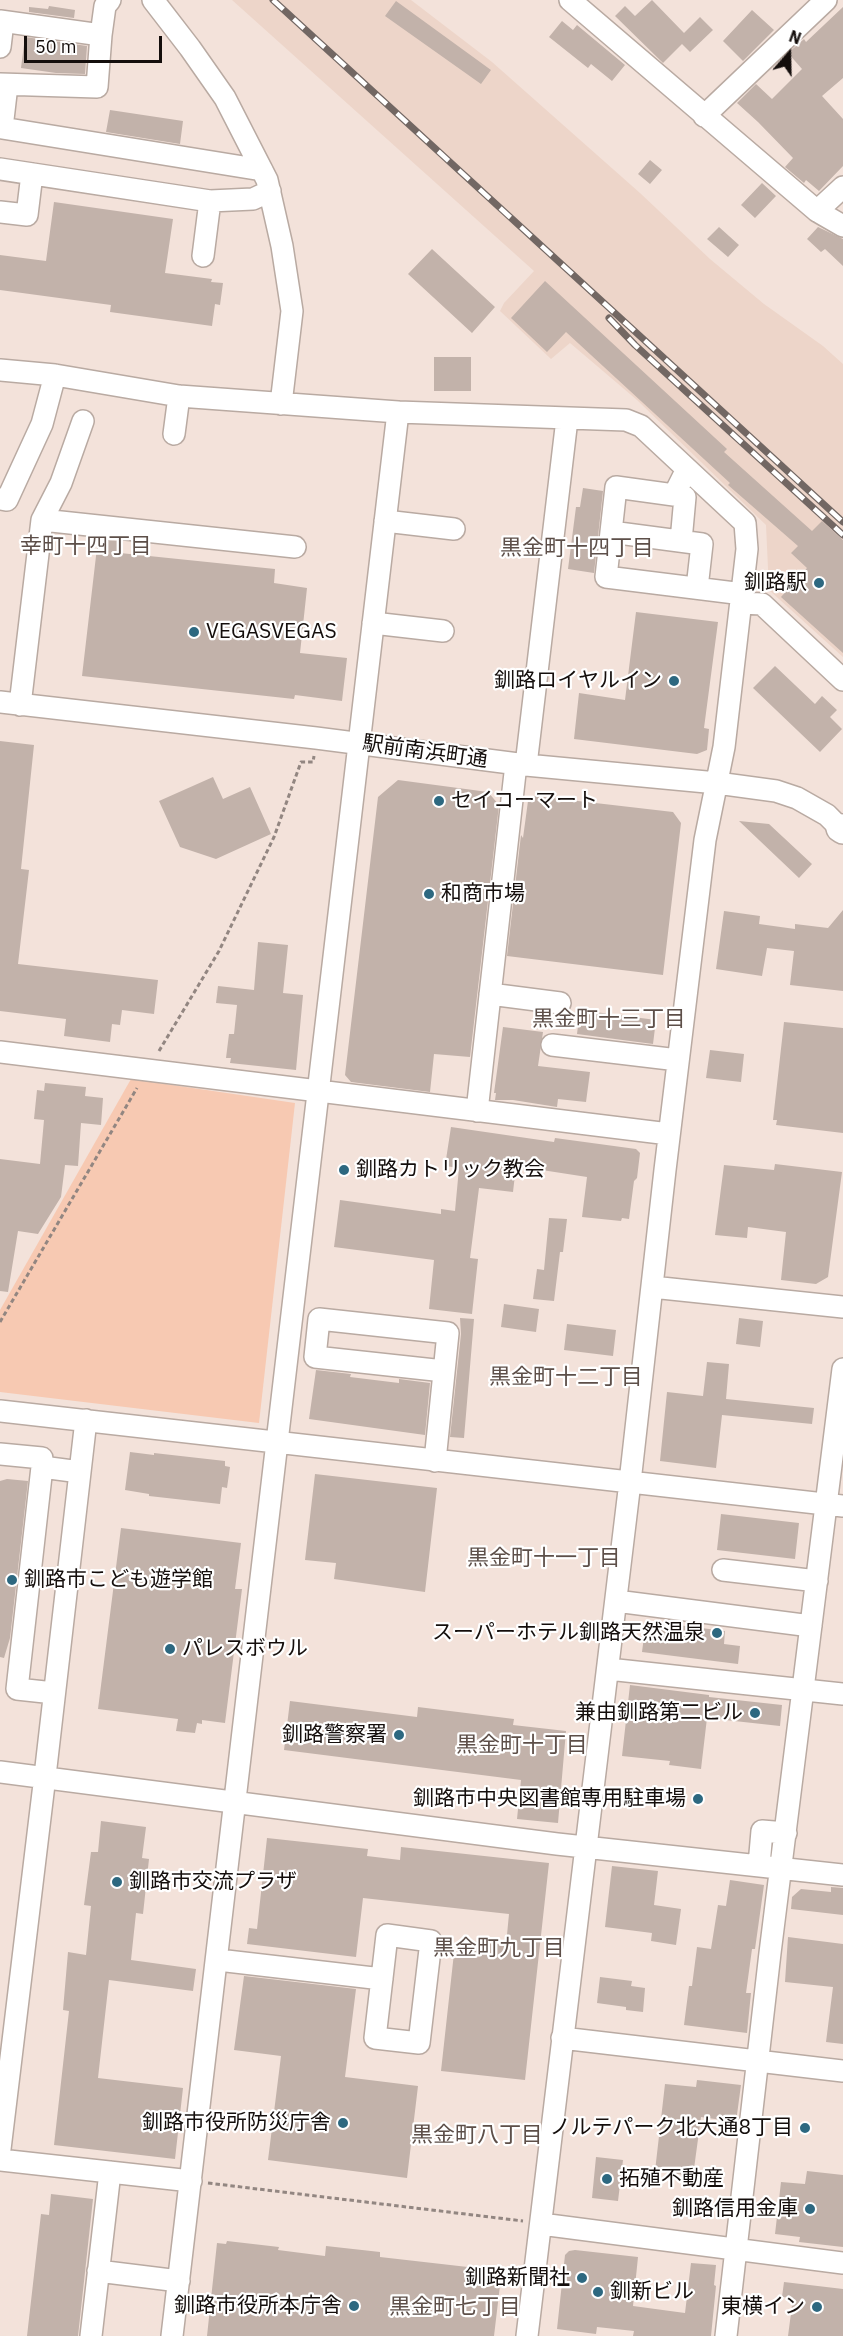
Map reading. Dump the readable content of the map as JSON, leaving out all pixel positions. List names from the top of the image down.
{
  "streets": {
    "street": ["駅前南浜町通"]
  },
  "districts": [
    "幸町十四丁目",
    "黒金町十四丁目",
    "黒金町十三丁目",
    "黒金町十二丁目",
    "黒金町十一丁目",
    "黒金町十丁目",
    "黒金町九丁目",
    "黒金町八丁目",
    "黒金町七丁目"
  ],
  "places": [
    "釧路駅",
    "VEGASVEGAS",
    "釧路ロイヤルイン",
    "セイコーマート",
    "和商市場",
    "釧路カトリック教会",
    "釧路市こども遊学館",
    "スーパーホテル釧路天然温泉",
    "パレスボウル",
    "兼由釧路第二ビル",
    "釧路警察署",
    "釧路市中央図書館専用駐車場",
    "釧路市交流プラザ",
    "釧路市役所防災庁舎",
    "ノルテパーク北大通8丁目",
    "拓殖不動産",
    "釧路信用金庫",
    "釧路新聞社",
    "釧新ビル",
    "釧路市役所本庁舎",
    "東横イン"
  ],
  "scale_bar": "50 m",
  "north": "top"
}
